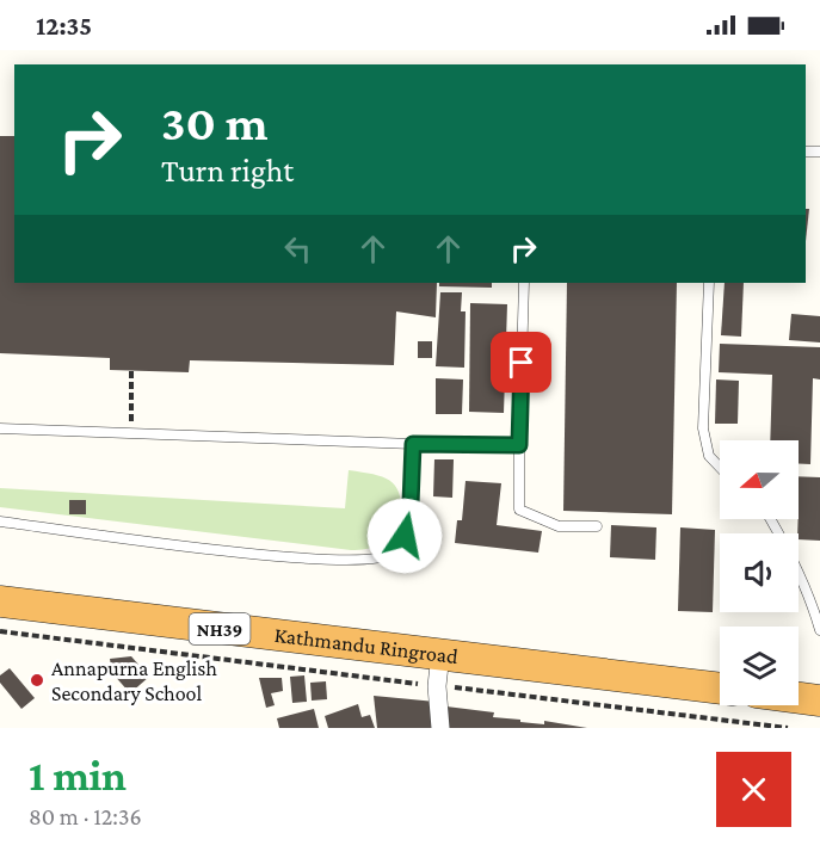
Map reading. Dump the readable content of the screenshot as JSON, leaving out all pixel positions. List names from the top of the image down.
{
  "streets": {
    "highway": ["NH39", "Kathmandu Ringroad"]
  },
  "places": ["Annapurna English Secondary School"],
  "north": "left",
  "page": {
    "status": "12:35",
    "turn": ["30 m", "Turn right"],
    "heading": ["1 min", "80 m · 12:36"]
  }
}
